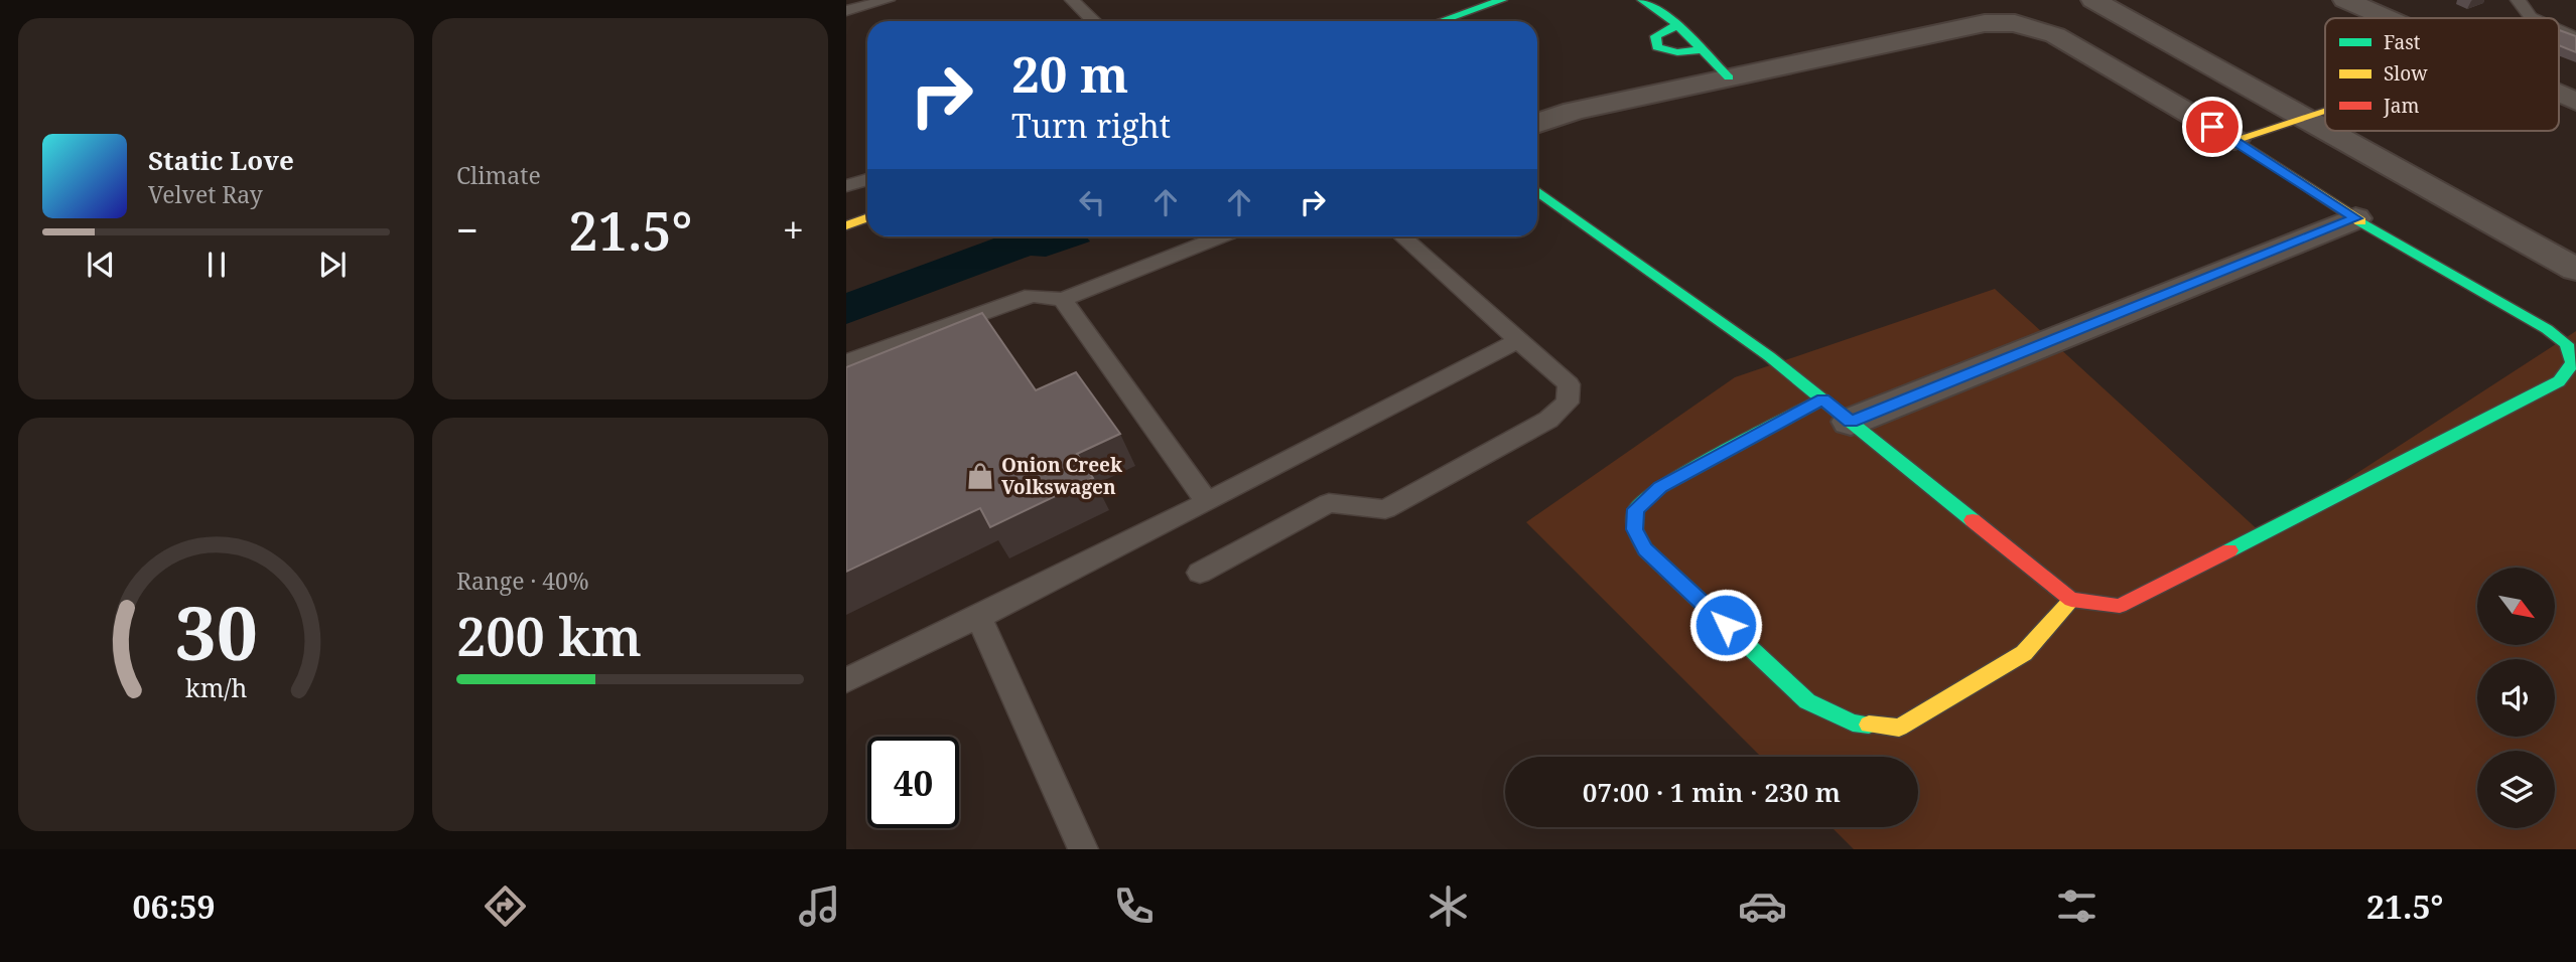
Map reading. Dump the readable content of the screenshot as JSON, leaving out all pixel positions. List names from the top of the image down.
{
  "places": {
    "shop": ["Onion Creek Volkswagen"]
  },
  "legend": ["Fast", "Slow", "Jam"],
  "north": "bottom right",
  "page": {
    "tile": [
      "Climate",
      ["Range · 40%", "200 km"]
    ],
    "turn": ["20 m", "Turn right"],
    "song": ["Static Love", "Velvet Ray"],
    "heat": ["−", "21.5°", "+"],
    "limit": "40",
    "trip": "07:00 · 1 min · 230 m",
    "tabs": ["06:59", "21.5°"],
    "gauge": ["30", "km/h"]
  }
}
